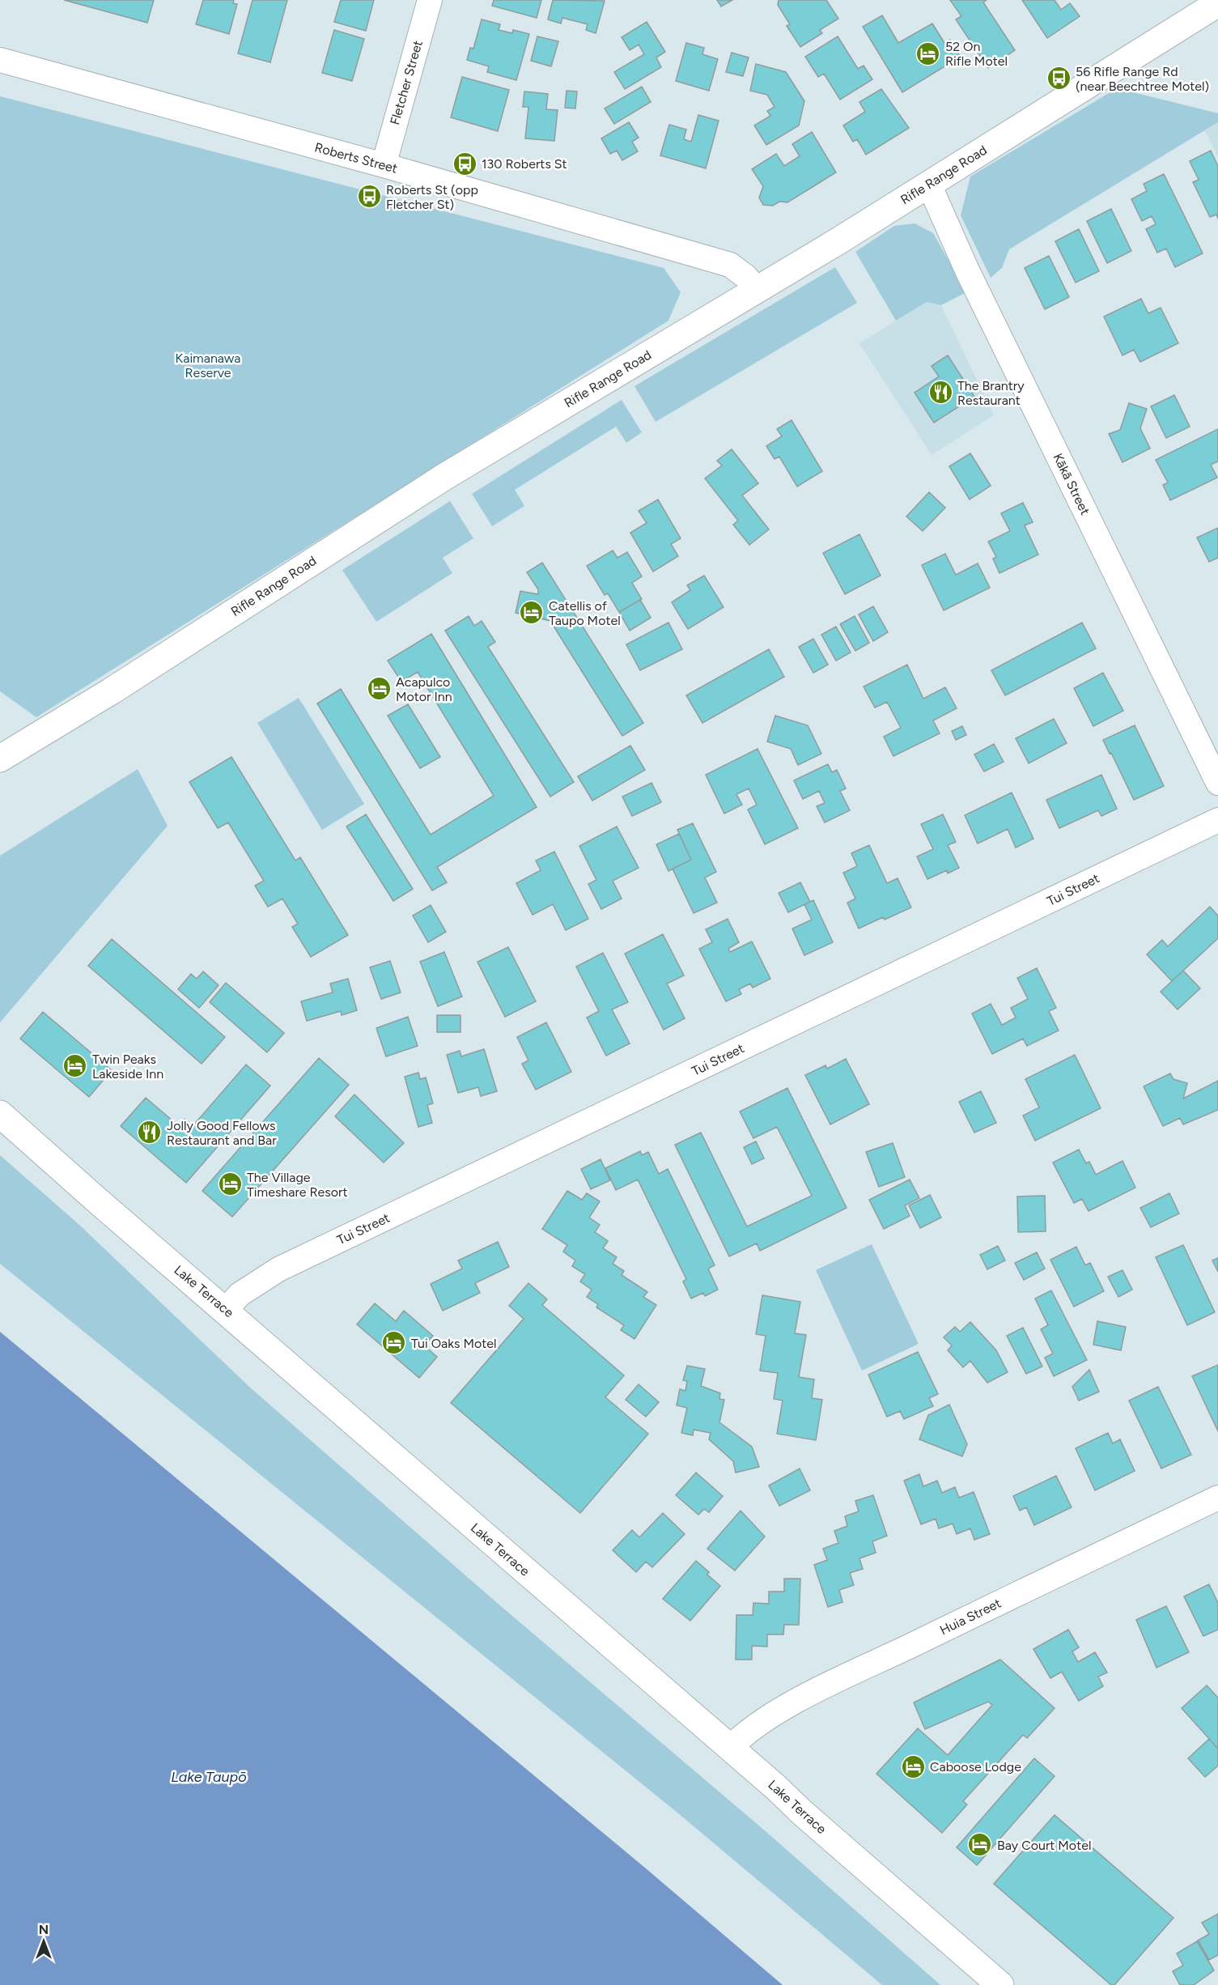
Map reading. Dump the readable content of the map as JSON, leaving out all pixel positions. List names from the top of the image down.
{
  "streets": {
    "street": [
      "Fletcher Street",
      "Roberts Street",
      "Rifle Range Road",
      "Kākā Street",
      "Tui Street",
      "Lake Terrace",
      "Huia Street"
    ]
  },
  "crossings": [
    ["Fletcher Street", "Roberts Street"],
    ["Roberts Street", "Rifle Range Road"],
    ["Rifle Range Road", "Kākā Street"],
    ["Tui Street", "Lake Terrace"],
    ["Lake Terrace", "Huia Street"]
  ],
  "water": ["Lake Taupō"],
  "parks": ["Kaimanawa Reserve"],
  "places": {
    "hotel": [
      "52 On Rifle Motel",
      "Catellis of Taupo Motel",
      "Acapulco Motor Inn",
      "Twin Peaks Lakeside Inn",
      "The Village Timeshare Resort",
      "Tui Oaks Motel",
      "Caboose Lodge",
      "Bay Court Motel"
    ],
    "bus stop": ["56 Rifle Range Rd (near Beechtree Motel)", "130 Roberts St", "Roberts St (opp Fletcher St)"],
    "restaurant": ["The Brantry Restaurant", "Jolly Good Fellows Restaurant and Bar"]
  },
  "north": "top"
}
